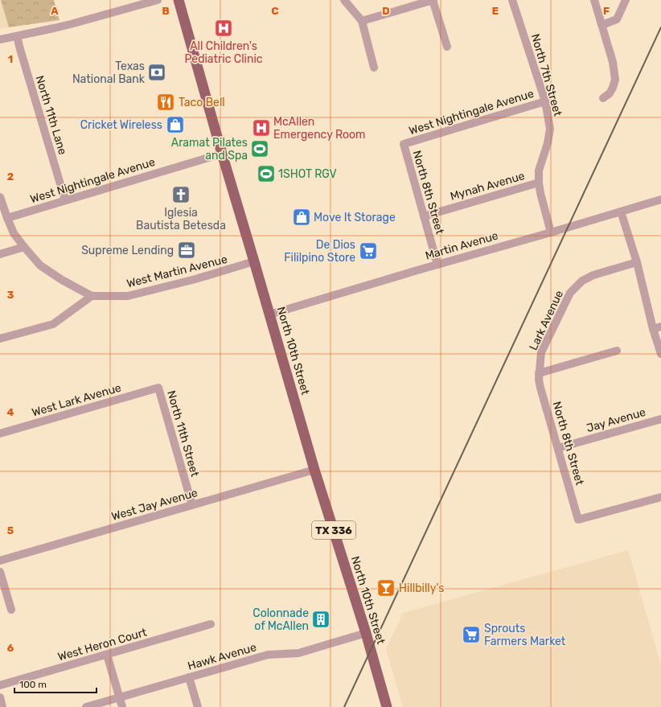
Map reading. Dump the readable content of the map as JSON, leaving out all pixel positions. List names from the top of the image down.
{
  "streets": {
    "main road": ["North 10th Street", "TX 336"],
    "street": [
      "North 7th Street",
      "West Nightingale Avenue",
      "North 11th Lane",
      "Mynah Avenue",
      "North 8th Street",
      "Martin Avenue",
      "West Martin Avenue",
      "Lark Avenue",
      "West Lark Avenue",
      "Jay Avenue",
      "North 11th Street",
      "West Jay Avenue",
      "West Heron Court",
      "Hawk Avenue"
    ]
  },
  "crossings": [
    ["North 7th Street", "West Nightingale Avenue"],
    ["North 7th Street", "Mynah Avenue"],
    ["North 7th Street", "Martin Avenue"],
    ["West Nightingale Avenue", "North 11th Lane"],
    ["West Nightingale Avenue", "North 8th Street"],
    ["West Nightingale Avenue", "North 10th Street"],
    ["Mynah Avenue", "North 8th Street"],
    ["North 8th Street", "Martin Avenue"],
    ["North 8th Street", "Lark Avenue"],
    ["North 8th Street", "Jay Avenue"],
    ["Martin Avenue", "North 10th Street"],
    ["West Martin Avenue", "North 10th Street"],
    ["North 10th Street", "West Jay Avenue"],
    ["North 10th Street", "Hawk Avenue"],
    ["West Lark Avenue", "North 11th Street"],
    ["North 11th Street", "West Jay Avenue"]
  ],
  "places": {
    "hospital": ["All Children's Pediatric Clinic", "McAllen Emergency Room"],
    "bank": ["Texas National Bank"],
    "restaurant": ["Taco Bell"],
    "shop": ["Cricket Wireless", "Move It Storage"],
    "sports": ["Aramat Pilates and Spa", "1SHOT RGV"],
    "church": ["Iglesia Bautista Betesda"],
    "office": ["Supreme Lending"],
    "supermarket": ["De Dios Fililpino Store", "Sprouts Farmers Market"],
    "bar": ["Hillbilly's"],
    "building": ["Colonnade of McAllen"]
  },
  "scale_bar": "100 m",
  "grid": {
    "columns": [
      "A",
      "B",
      "C",
      "D",
      "E",
      "F"
    ],
    "rows": [
      "1",
      "2",
      "3",
      "4",
      "5",
      "6"
    ]
  }
}
